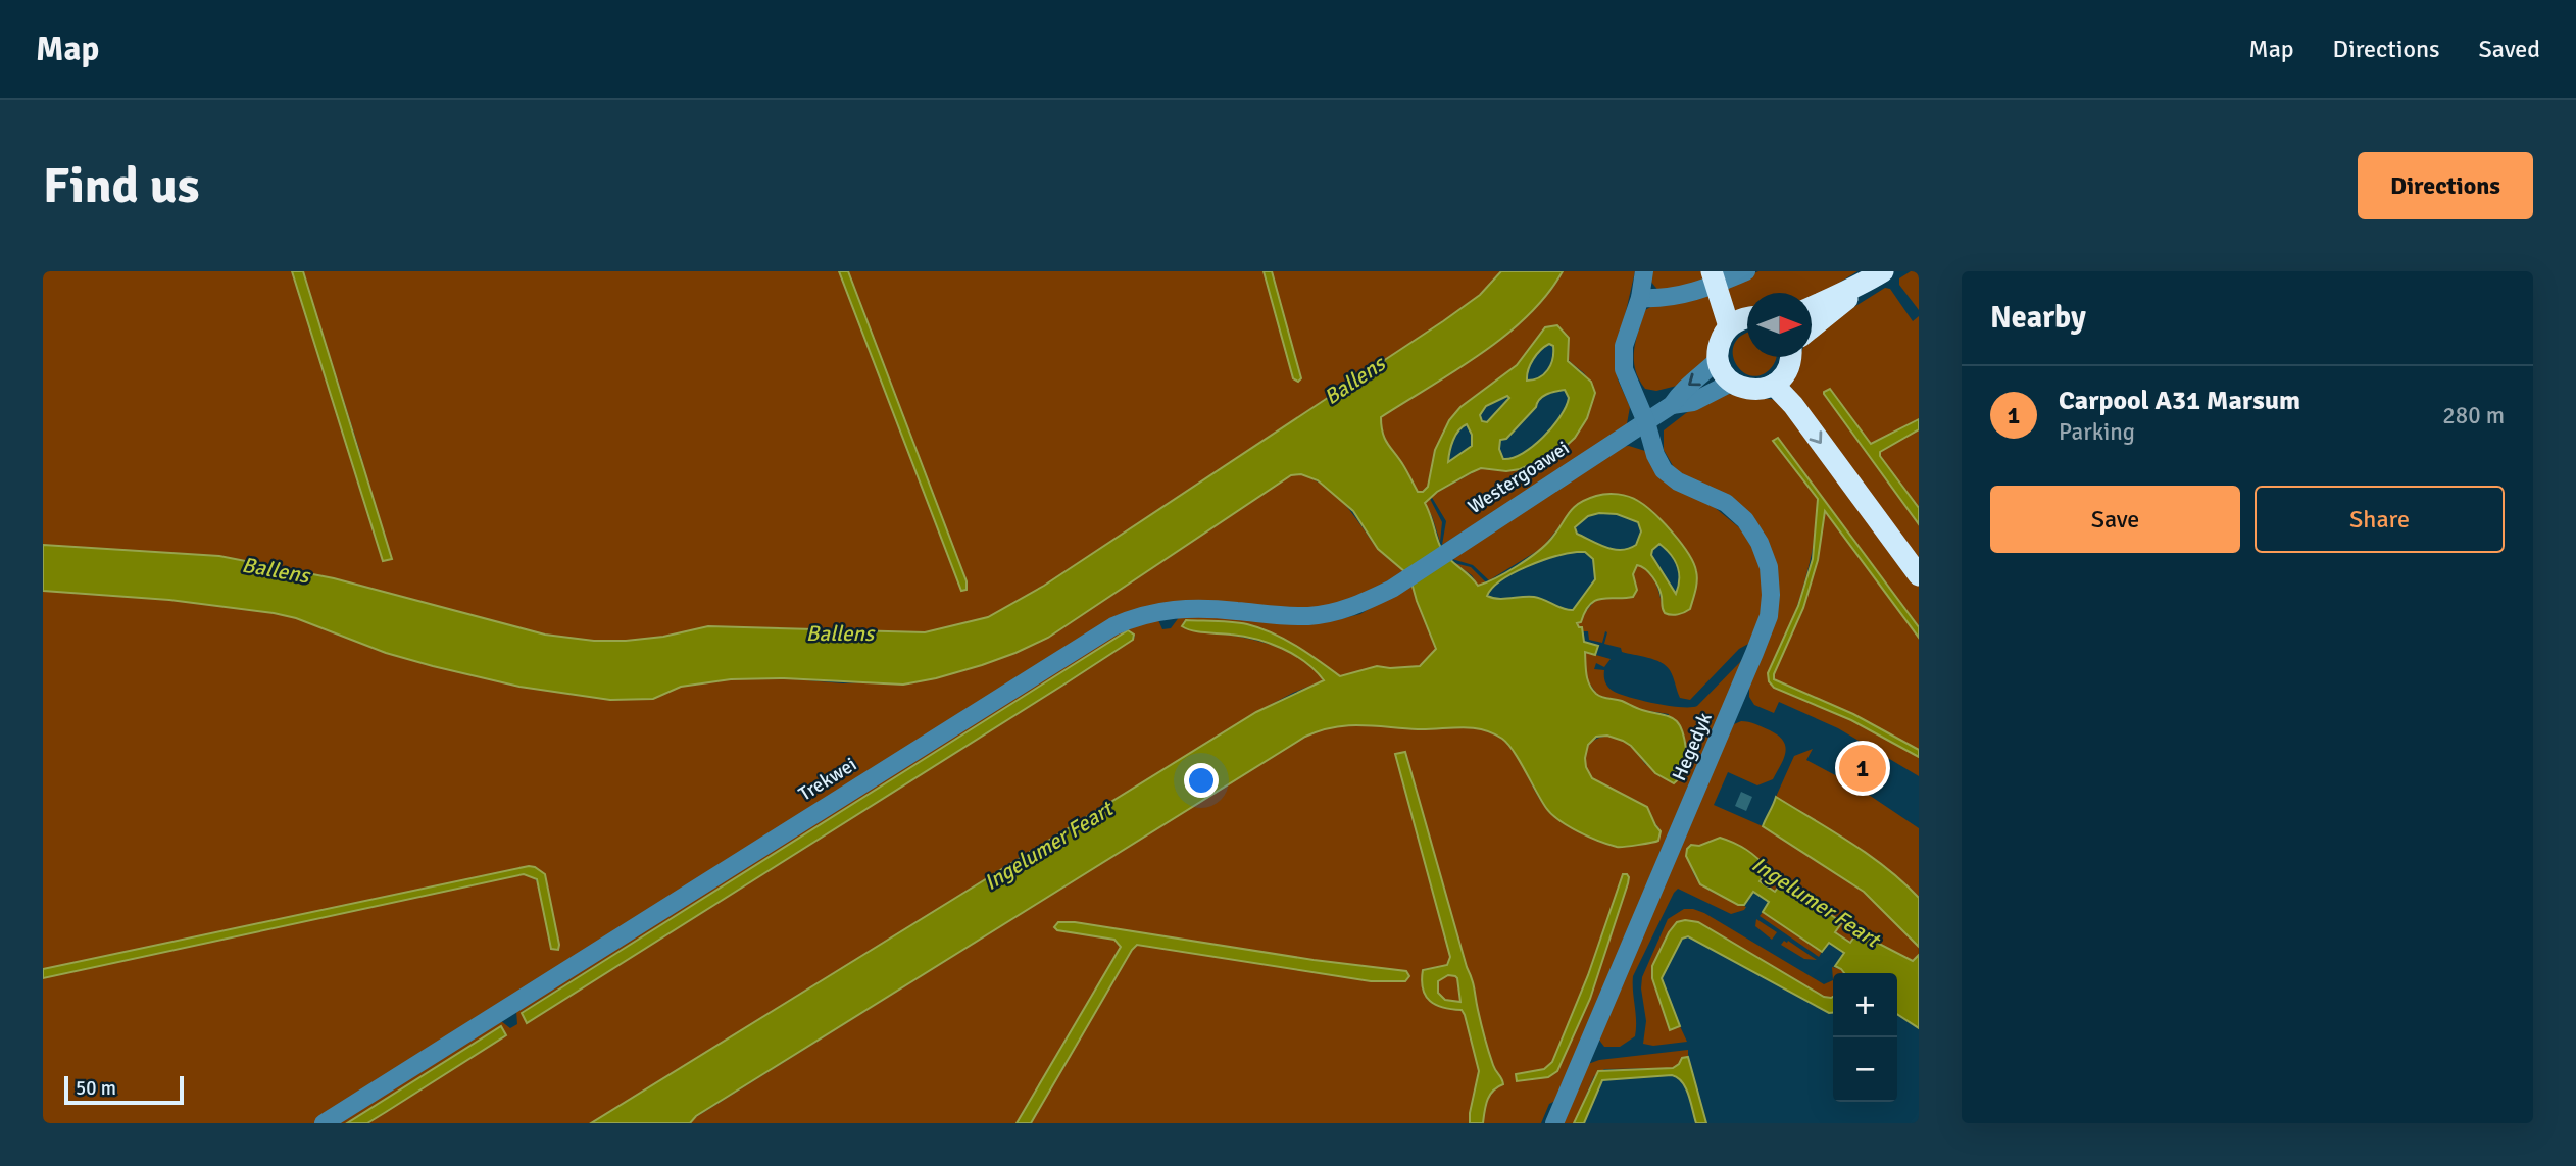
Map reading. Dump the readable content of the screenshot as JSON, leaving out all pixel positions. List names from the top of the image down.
{
  "streets": {
    "street": ["Westergoawei", "Hegedyk", "Trekwei"]
  },
  "crossings": [
    ["Westergoawei", "Hegedyk"],
    ["Westergoawei", "Trekwei"]
  ],
  "water": ["Ballens", "Ingelumer Feart"],
  "scale_bar": "50 m",
  "north": "right",
  "page": {
    "header": "Map",
    "nav": ["Map", "Directions", "Saved"],
    "buttons": [
      "Directions",
      ["Save", "Share"]
    ],
    "title": "Find us",
    "heading": "Nearby",
    "list": [
      {
        "mark": "1",
        "name": "Carpool A31 Marsum",
        "note": "Parking",
        "value": "280 m"
      }
    ],
    "pins": "1",
    "map_buttons": ["+", "−"],
    "scale": "50 m"
  }
}
